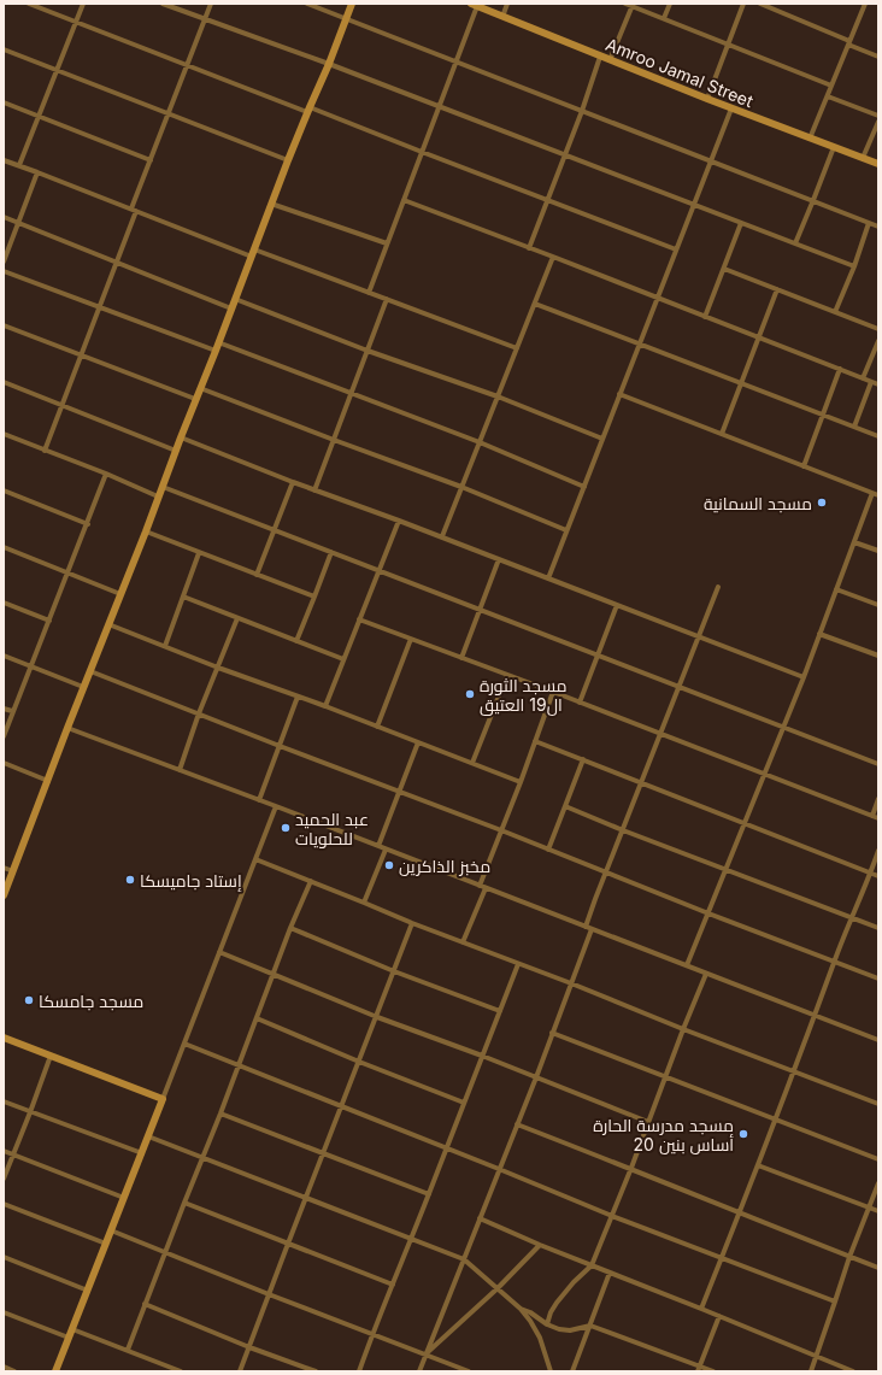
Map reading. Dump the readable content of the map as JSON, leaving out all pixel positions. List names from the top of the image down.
{
  "streets": {
    "street": ["Amroo Jamal Street"]
  },
  "places": [
    "مسجد السمانية",
    "مسجد الثورة ال19 العتيق",
    "عبد الحميد للحلويات",
    "مخبز الذاكرين",
    "إستاد جاميسكا",
    "مسجد جامسكا",
    "مسجد مدرسة الحارة 20 أساس بنين"
  ]
}
